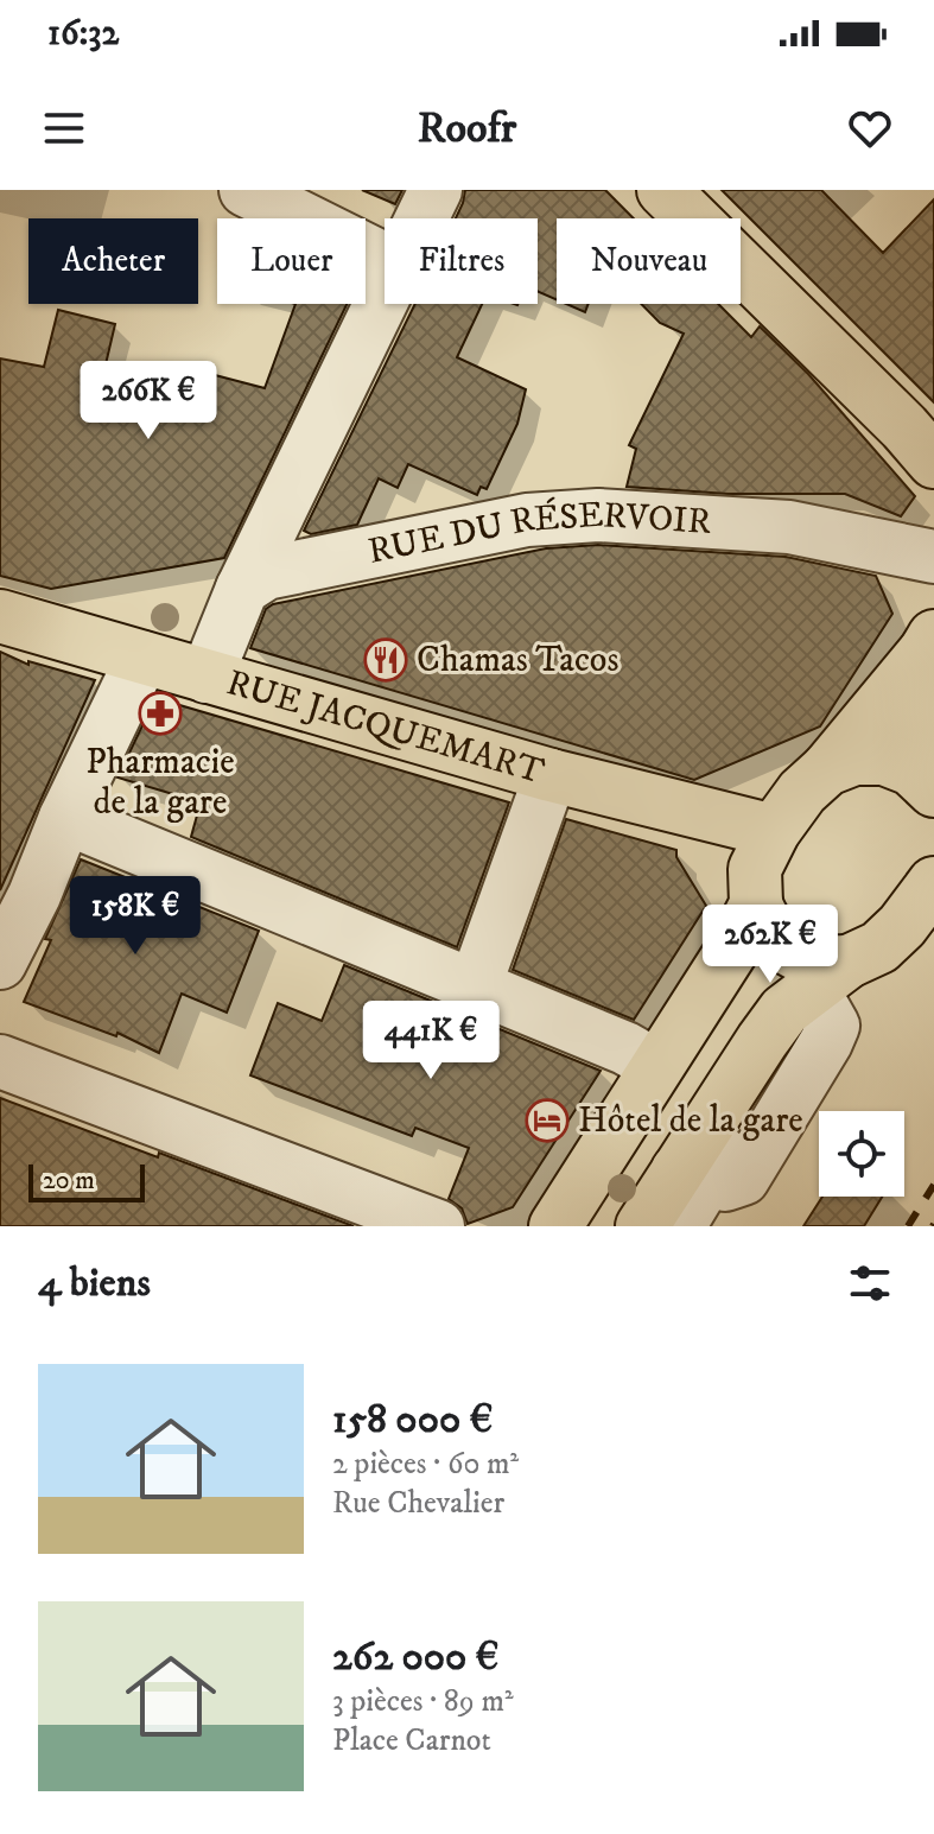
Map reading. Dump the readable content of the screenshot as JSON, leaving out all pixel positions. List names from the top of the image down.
{
  "streets": {
    "main road": ["RUE JACQUEMART"],
    "street": ["RUE DU RÉSERVOIR"]
  },
  "places": {
    "restaurant": ["Chamas Tacos"],
    "pharmacy": ["Pharmacie de la gare"],
    "hotel": ["Hôtel de la gare"]
  },
  "scale_bar": "20 m",
  "page": {
    "status": "16:32",
    "header": "Roofr",
    "chip": [
      "Acheter",
      "Louer",
      "Filtres",
      "Nouveau"
    ],
    "price": [
      "266K €",
      "158K €",
      "262K €",
      "441K €"
    ],
    "scale": "20 m",
    "heading": "4 biens",
    "list": [
      {
        "name": "158 000 €",
        "note": "2 pièces · 60 m² · Rue Chevalier"
      },
      {
        "name": "262 000 €",
        "note": "3 pièces · 89 m² · Place Carnot"
      }
    ]
  }
}
